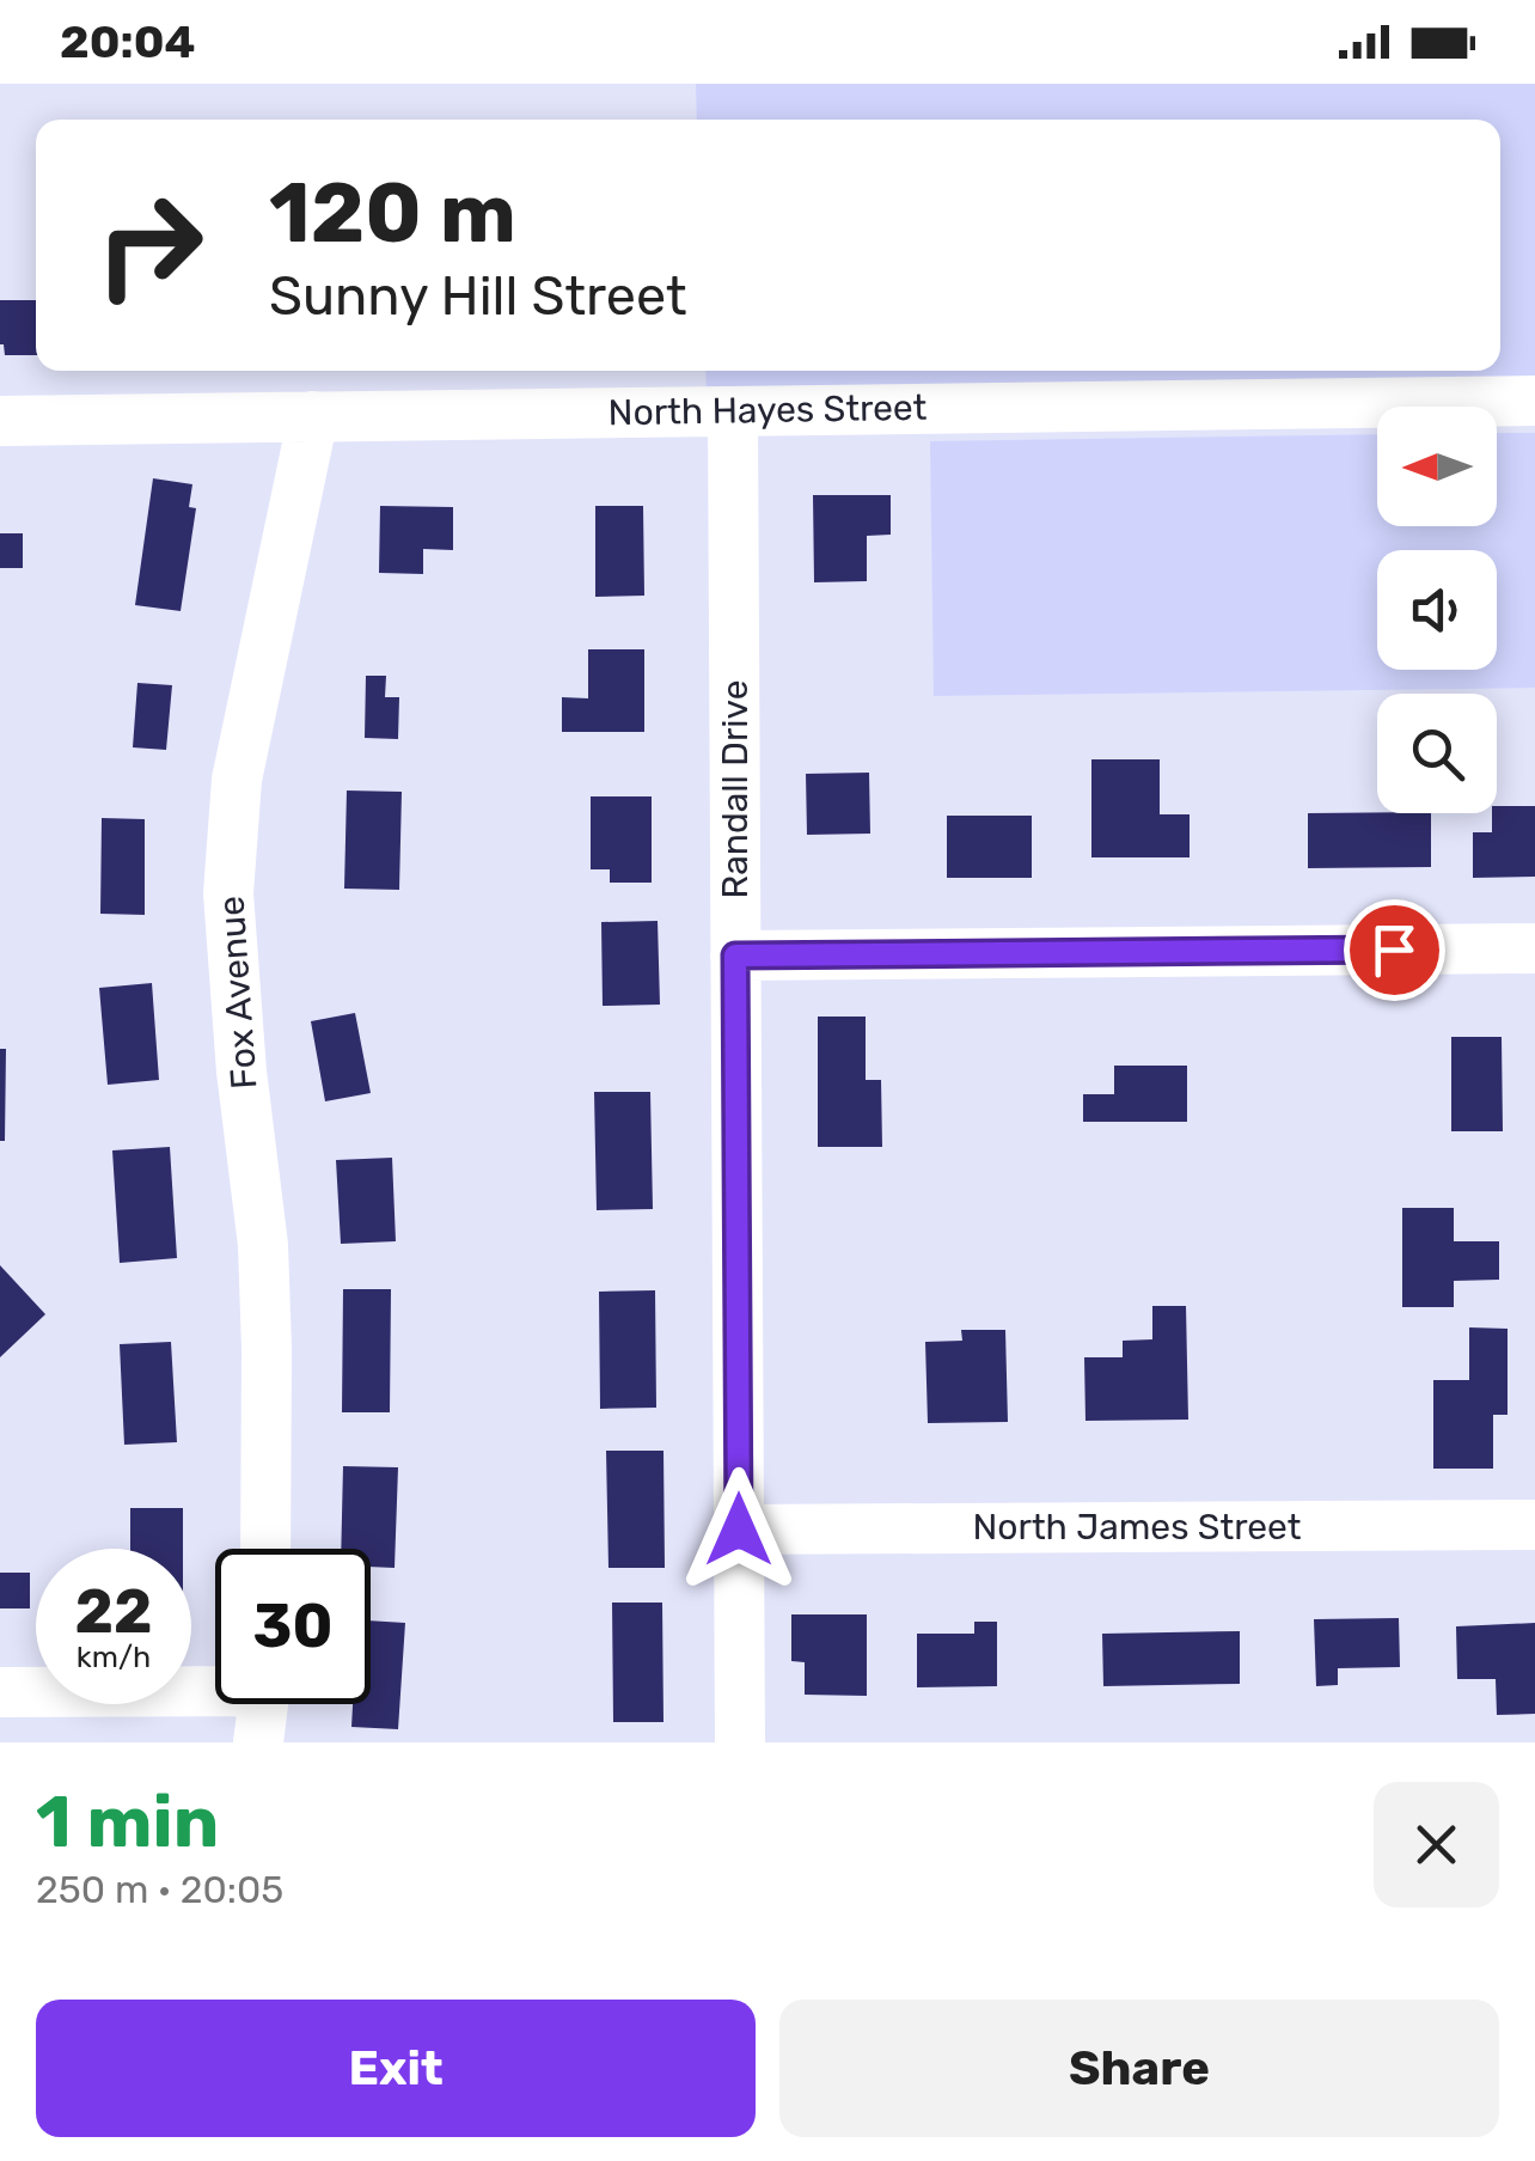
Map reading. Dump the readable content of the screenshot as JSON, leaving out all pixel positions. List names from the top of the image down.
{
  "streets": {
    "street": [
      "North Hayes Street",
      "Randall Drive",
      "Fox Avenue",
      "North James Street"
    ]
  },
  "crossings": [
    ["North Hayes Street", "Randall Drive"],
    ["North Hayes Street", "Fox Avenue"],
    ["Randall Drive", "North James Street"]
  ],
  "north": "left",
  "page": {
    "status": "20:04",
    "turn": ["120 m", "Sunny Hill Street"],
    "speed": "22 km/h",
    "limit": "30",
    "heading": ["1 min", "250 m · 20:05"],
    "buttons": ["Exit", "Share"]
  }
}
